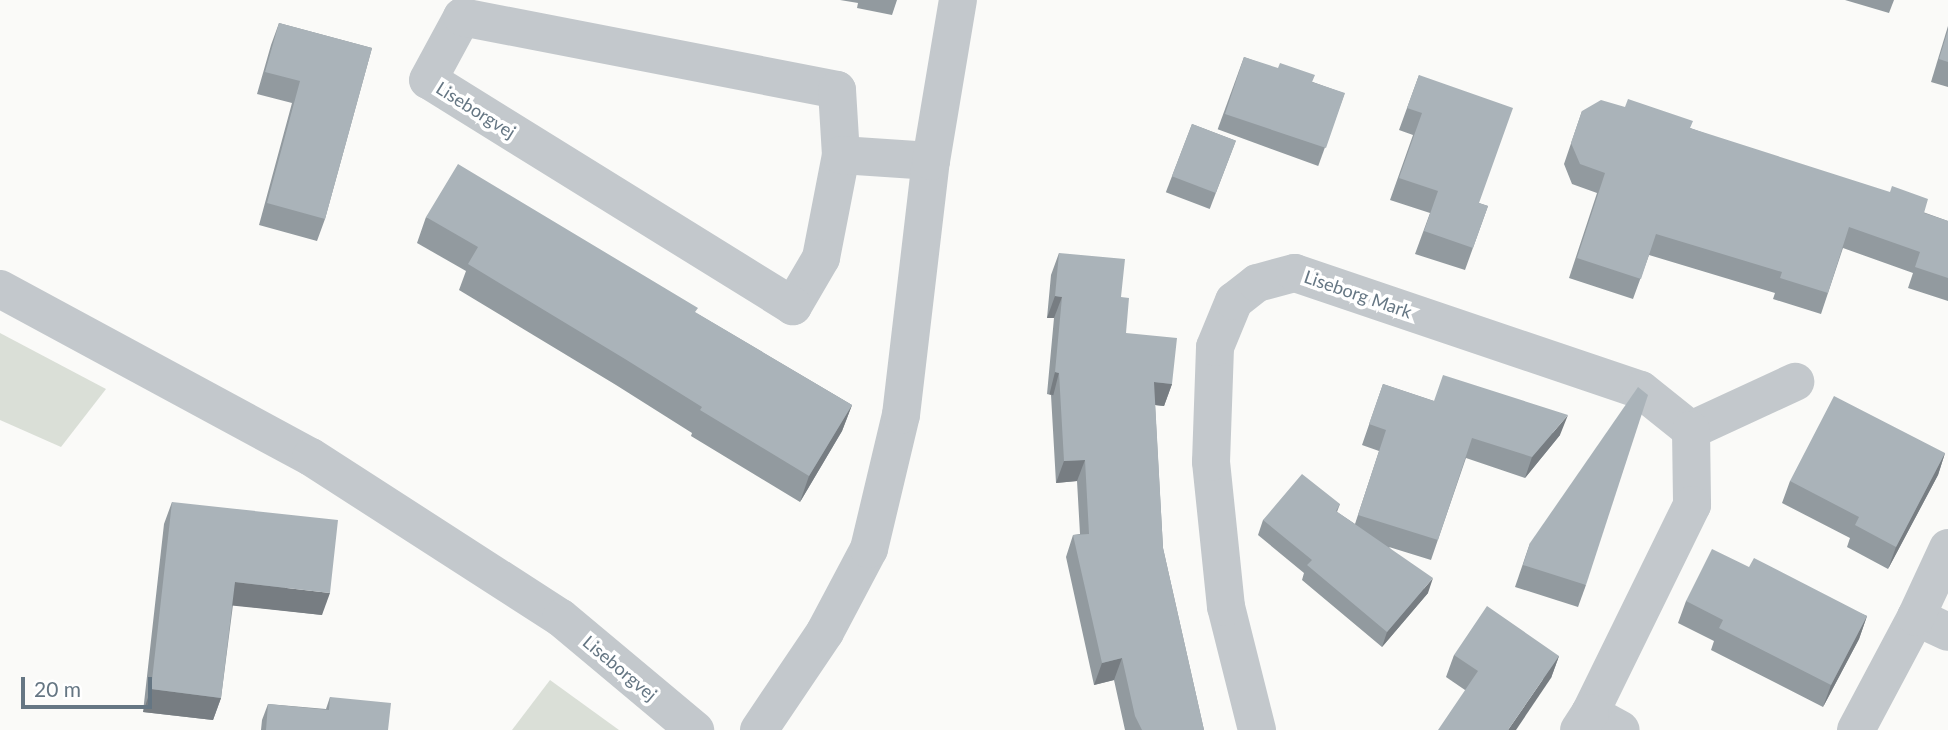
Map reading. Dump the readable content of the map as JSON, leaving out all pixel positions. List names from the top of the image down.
{
  "streets": {
    "street": ["Liseborgvej", "Liseborg Mark"]
  },
  "scale_bar": "20 m"
}
